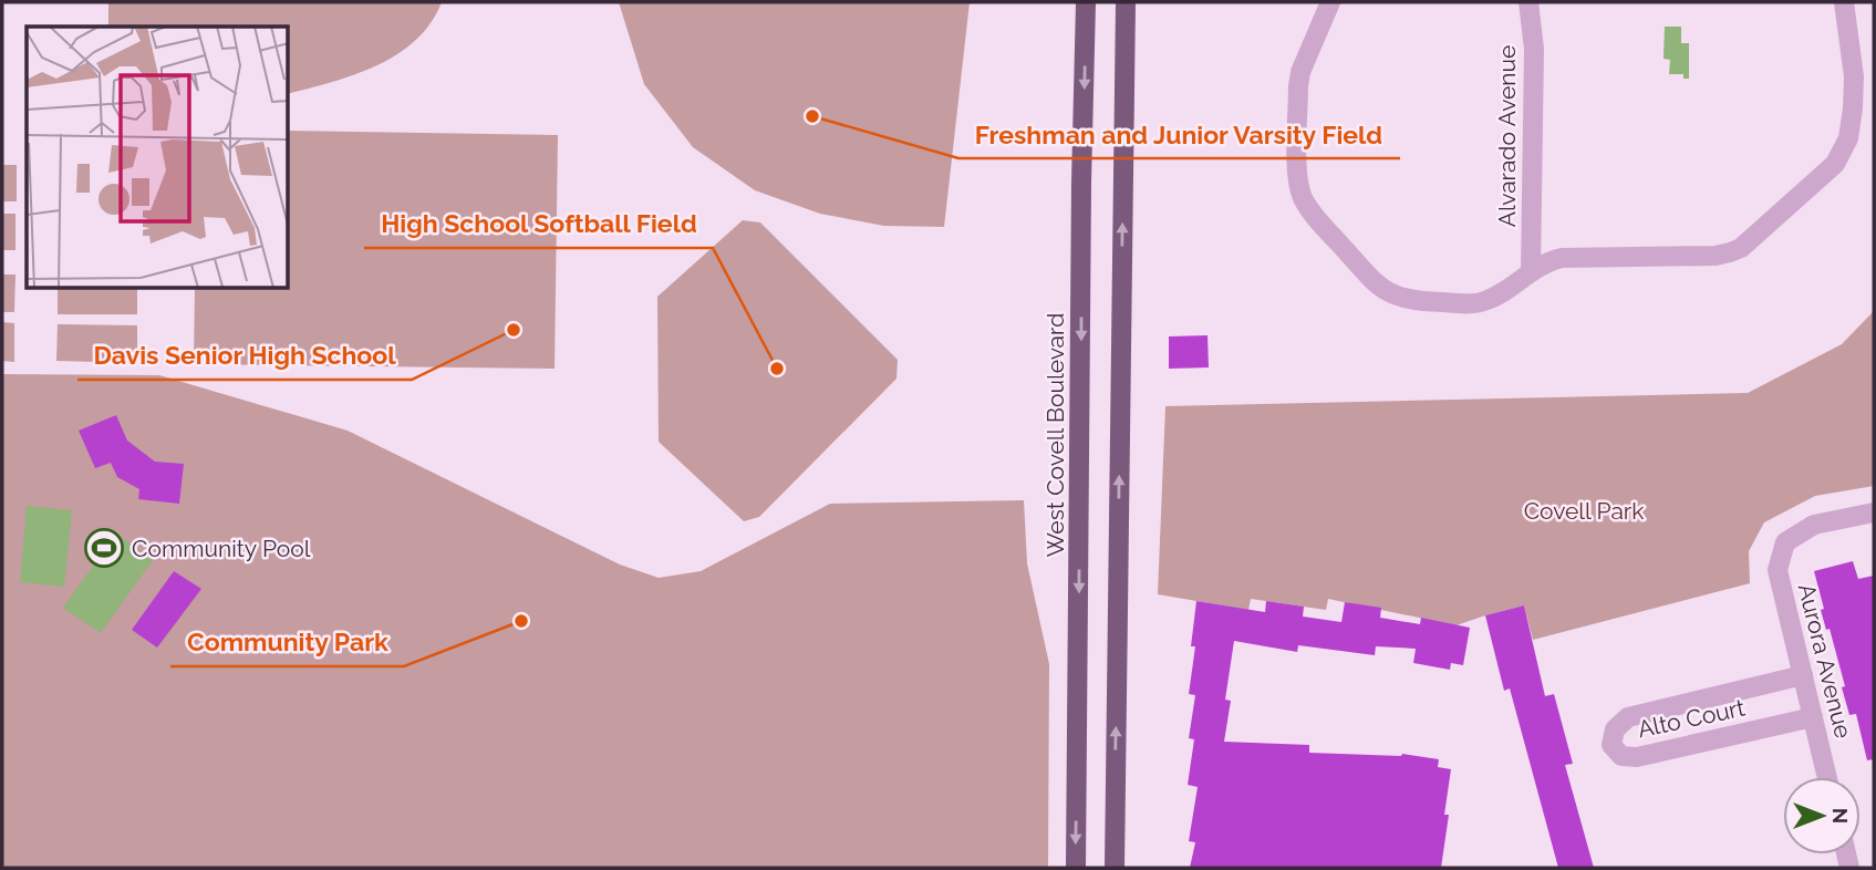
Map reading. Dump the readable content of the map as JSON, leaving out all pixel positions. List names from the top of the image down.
{
  "streets": {
    "main road": ["West Covell Boulevard"],
    "street": ["Alvarado Avenue", "Aurora Avenue", "Alto Court"]
  },
  "crossings": [
    ["Aurora Avenue", "Alto Court"]
  ],
  "parks": ["Covell Park"],
  "places": {
    "other": [
      "Freshman and Junior Varsity Field",
      "Davis Senior High School",
      "High School Softball Field",
      "Community Park"
    ],
    "sports": ["Community Pool"]
  },
  "north": "right"
}
